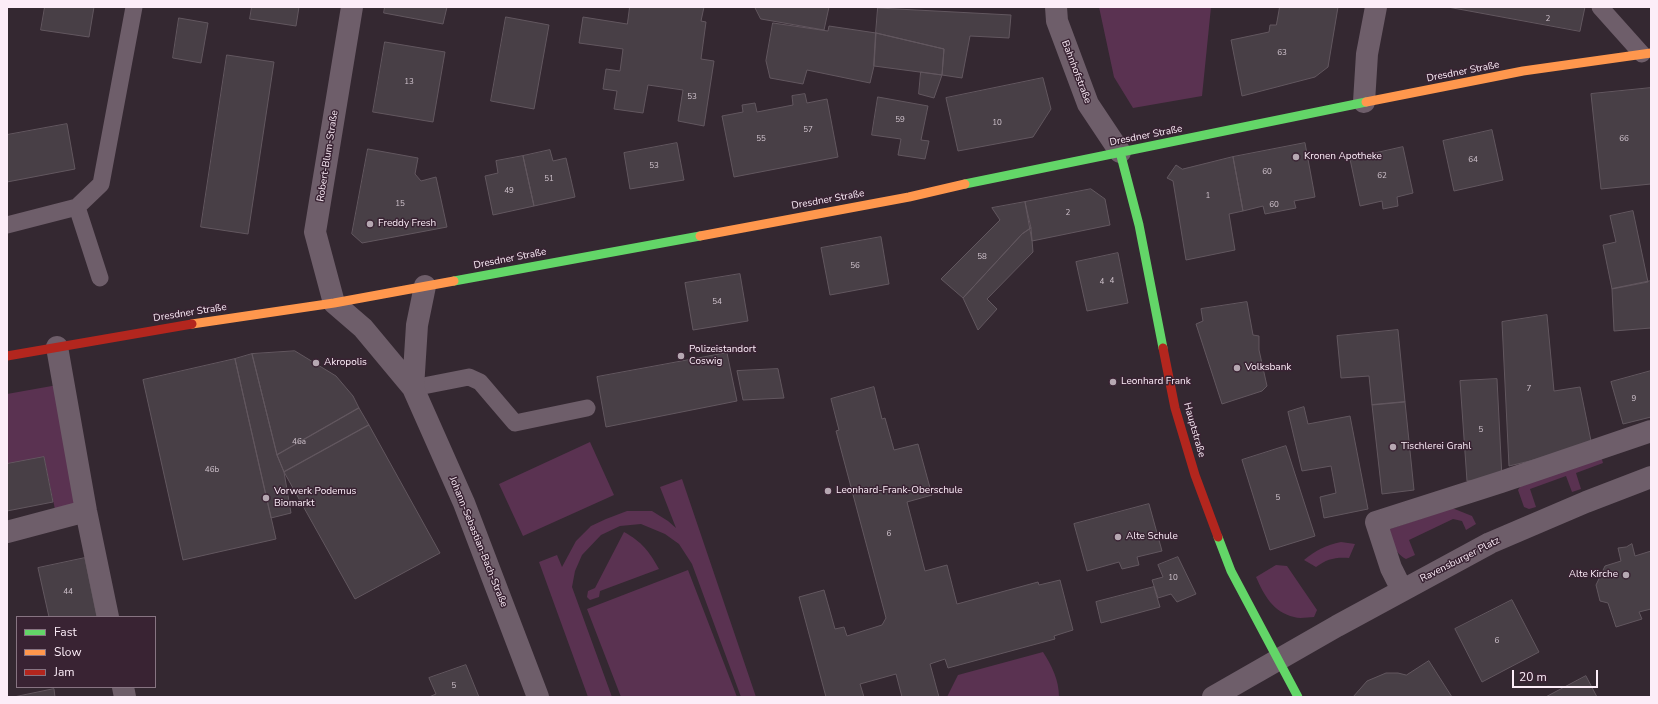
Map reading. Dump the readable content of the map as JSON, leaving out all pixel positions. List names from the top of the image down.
{
  "streets": {
    "main road": ["Dresdner Straße", "Hauptstraße"],
    "street": [
      "Bahnhofstraße",
      "Robert-Blum-Straße",
      "Johann-Sebastian-Bach-Straße",
      "Ravensburger Platz"
    ]
  },
  "crossings": [
    ["Bahnhofstraße", "Dresdner Straße"],
    ["Bahnhofstraße", "Hauptstraße"],
    ["Dresdner Straße", "Robert-Blum-Straße"],
    ["Dresdner Straße", "Hauptstraße"],
    ["Dresdner Straße", "Johann-Sebastian-Bach-Straße"],
    ["Robert-Blum-Straße", "Johann-Sebastian-Bach-Straße"],
    ["Hauptstraße", "Ravensburger Platz"]
  ],
  "places": [
    "Kronen Apotheke",
    "Freddy Fresh",
    "Polizeistandort Coswig",
    "Akropolis",
    "Volksbank",
    "Leonhard Frank",
    "Tischlerei Grahl",
    "Leonhard-Frank-Oberschule",
    "Vorwerk Podemus Biomarkt",
    "Alte Schule",
    "Alte Kirche"
  ],
  "house_numbers": [
    "2",
    "63",
    "13",
    "53",
    "59",
    "10",
    "57",
    "55",
    "66",
    "64",
    "53",
    "60",
    "62",
    "51",
    "49",
    "1",
    "15",
    "60",
    "2",
    "58",
    "56",
    "4",
    "4",
    "54",
    "7",
    "9",
    "5",
    "46a",
    "46b",
    "5",
    "6",
    "10",
    "44",
    "6",
    "5"
  ],
  "legend": ["Fast", "Slow", "Jam"],
  "scale_bar": "20 m"
}
